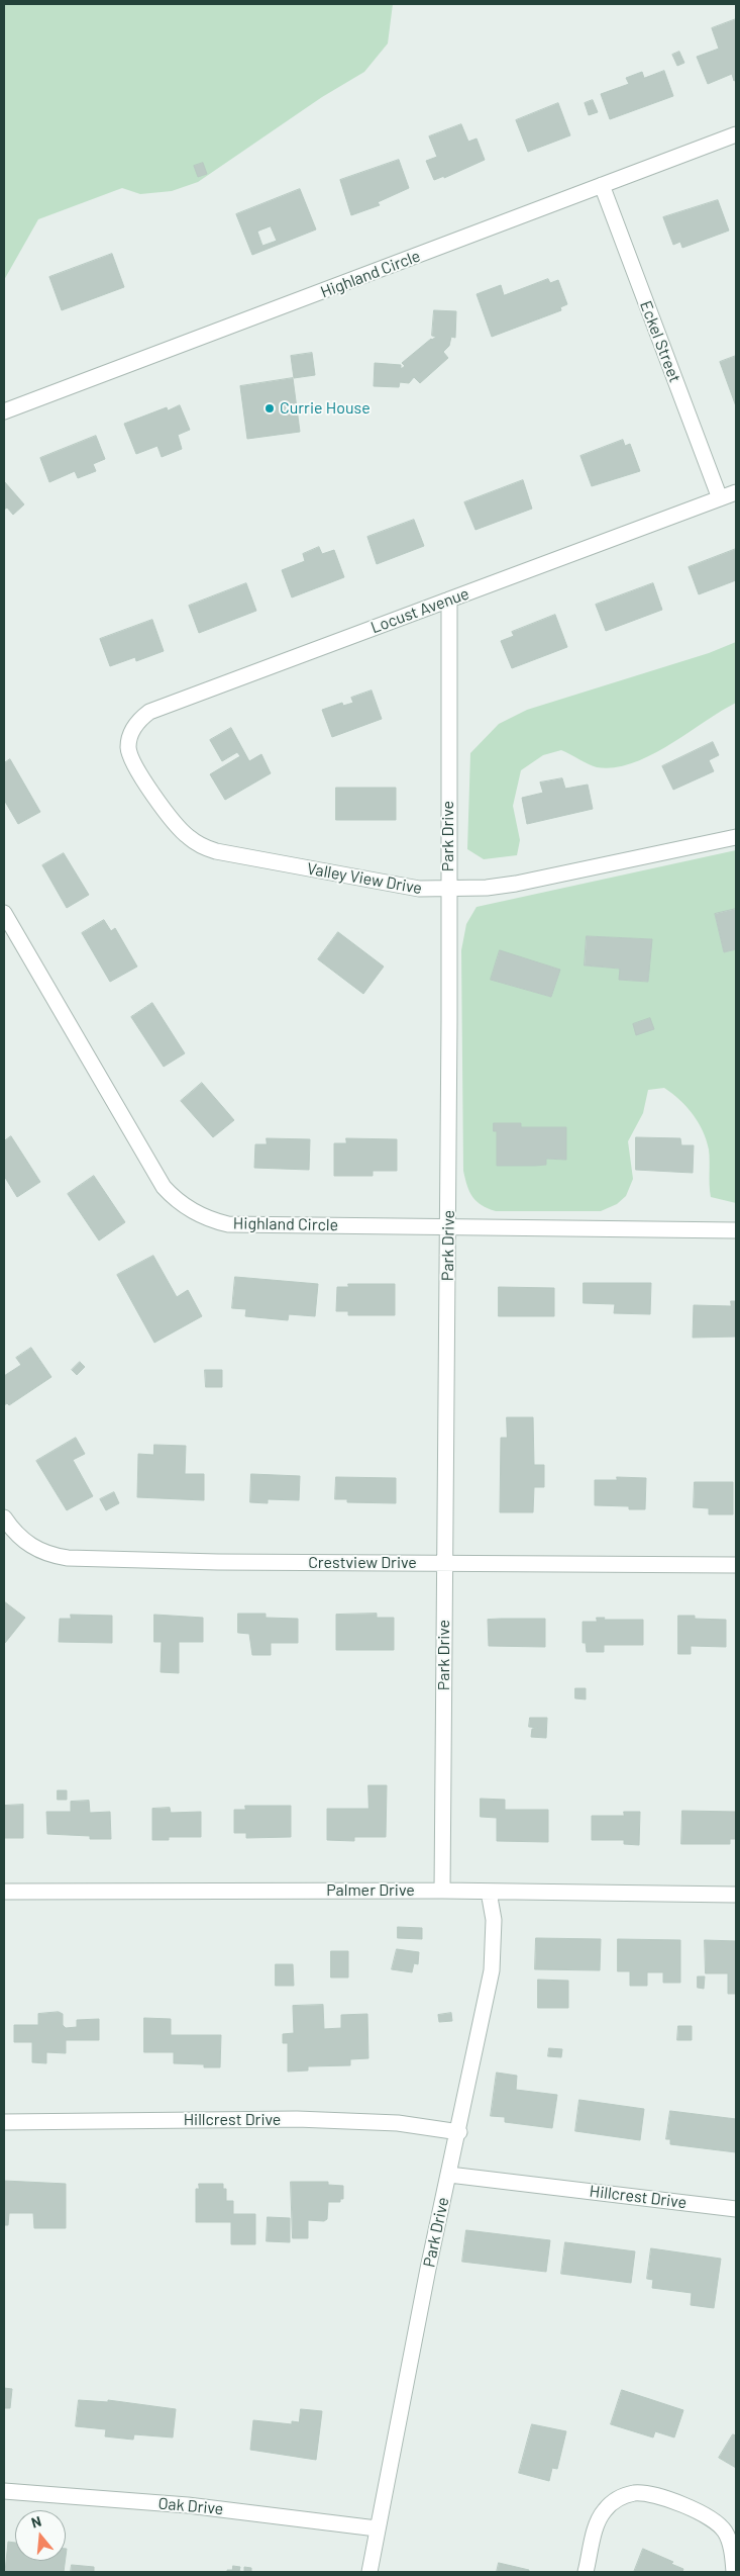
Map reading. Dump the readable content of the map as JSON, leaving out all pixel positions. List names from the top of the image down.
{
  "streets": {
    "street": [
      "Highland Circle",
      "Eckel Street",
      "Locust Avenue",
      "Park Drive",
      "Valley View Drive",
      "Crestview Drive",
      "Palmer Drive",
      "Hillcrest Drive",
      "Oak Drive"
    ]
  },
  "crossings": [
    ["Highland Circle", "Eckel Street"],
    ["Highland Circle", "Park Drive"],
    ["Eckel Street", "Locust Avenue"],
    ["Locust Avenue", "Park Drive"],
    ["Locust Avenue", "Valley View Drive"],
    ["Park Drive", "Valley View Drive"],
    ["Park Drive", "Crestview Drive"],
    ["Park Drive", "Palmer Drive"],
    ["Park Drive", "Hillcrest Drive"],
    ["Park Drive", "Oak Drive"]
  ],
  "places": ["Currie House"],
  "north": "top"
}
